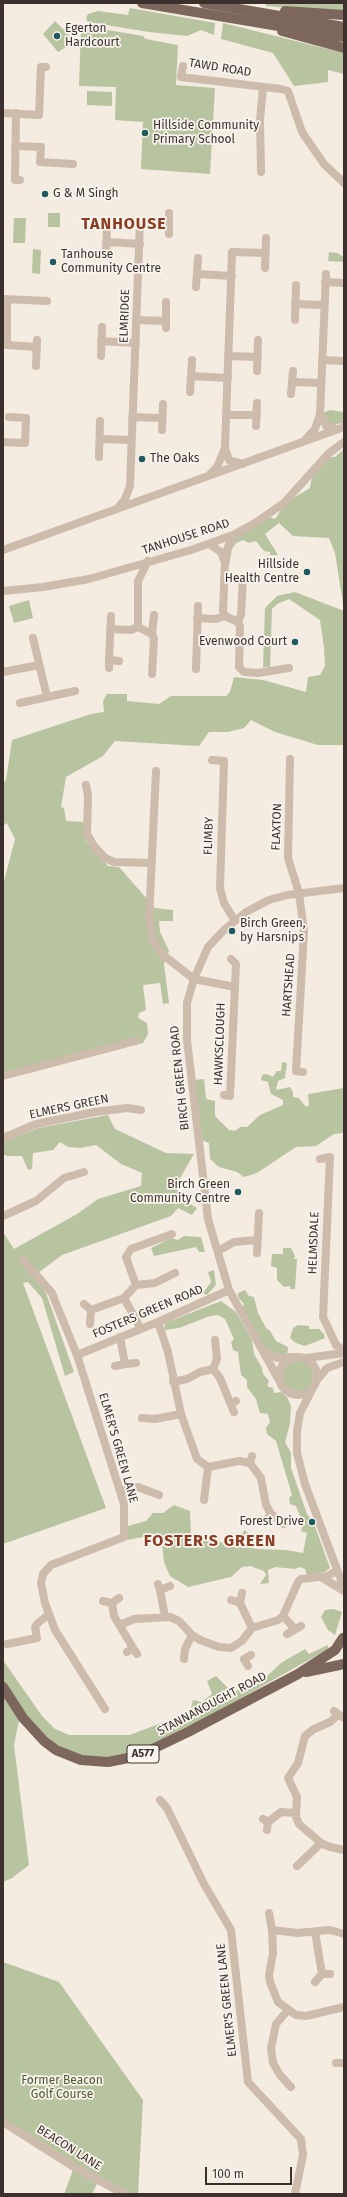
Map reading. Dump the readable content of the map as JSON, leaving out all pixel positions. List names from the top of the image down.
{
  "streets": {
    "main road": ["STANNANOUGHT ROAD", "A577"],
    "street": [
      "TAWD ROAD",
      "ELMRIDGE",
      "TANHOUSE ROAD",
      "FLAXTON",
      "FLIMBY",
      "HARTSHEAD",
      "HAWKSCLOUGH",
      "BIRCH GREEN ROAD",
      "ELMERS GREEN",
      "HELMSDALE",
      "FOSTERS GREEN ROAD",
      "ELMER'S GREEN LANE",
      "BEACON LANE"
    ]
  },
  "crossings": [
    ["FLAXTON", "HARTSHEAD"],
    ["FLAXTON", "BIRCH GREEN ROAD"],
    ["FLIMBY", "BIRCH GREEN ROAD"],
    ["HARTSHEAD", "BIRCH GREEN ROAD"],
    ["HAWKSCLOUGH", "BIRCH GREEN ROAD"],
    ["BIRCH GREEN ROAD", "FOSTERS GREEN ROAD"],
    ["FOSTERS GREEN ROAD", "ELMER'S GREEN LANE"]
  ],
  "districts": ["TANHOUSE", "FOSTER'S GREEN"],
  "parks": ["Former Beacon Golf Course"],
  "places": [
    "Egerton Hardcourt",
    "Hillside Community Primary School",
    "G & M Singh",
    "Tanhouse Community Centre",
    "The Oaks",
    "Hillside Health Centre",
    "Evenwood Court",
    "Birch Green, by Harsnips",
    "Birch Green Community Centre",
    "Forest Drive"
  ],
  "scale_bar": "100 m"
}
